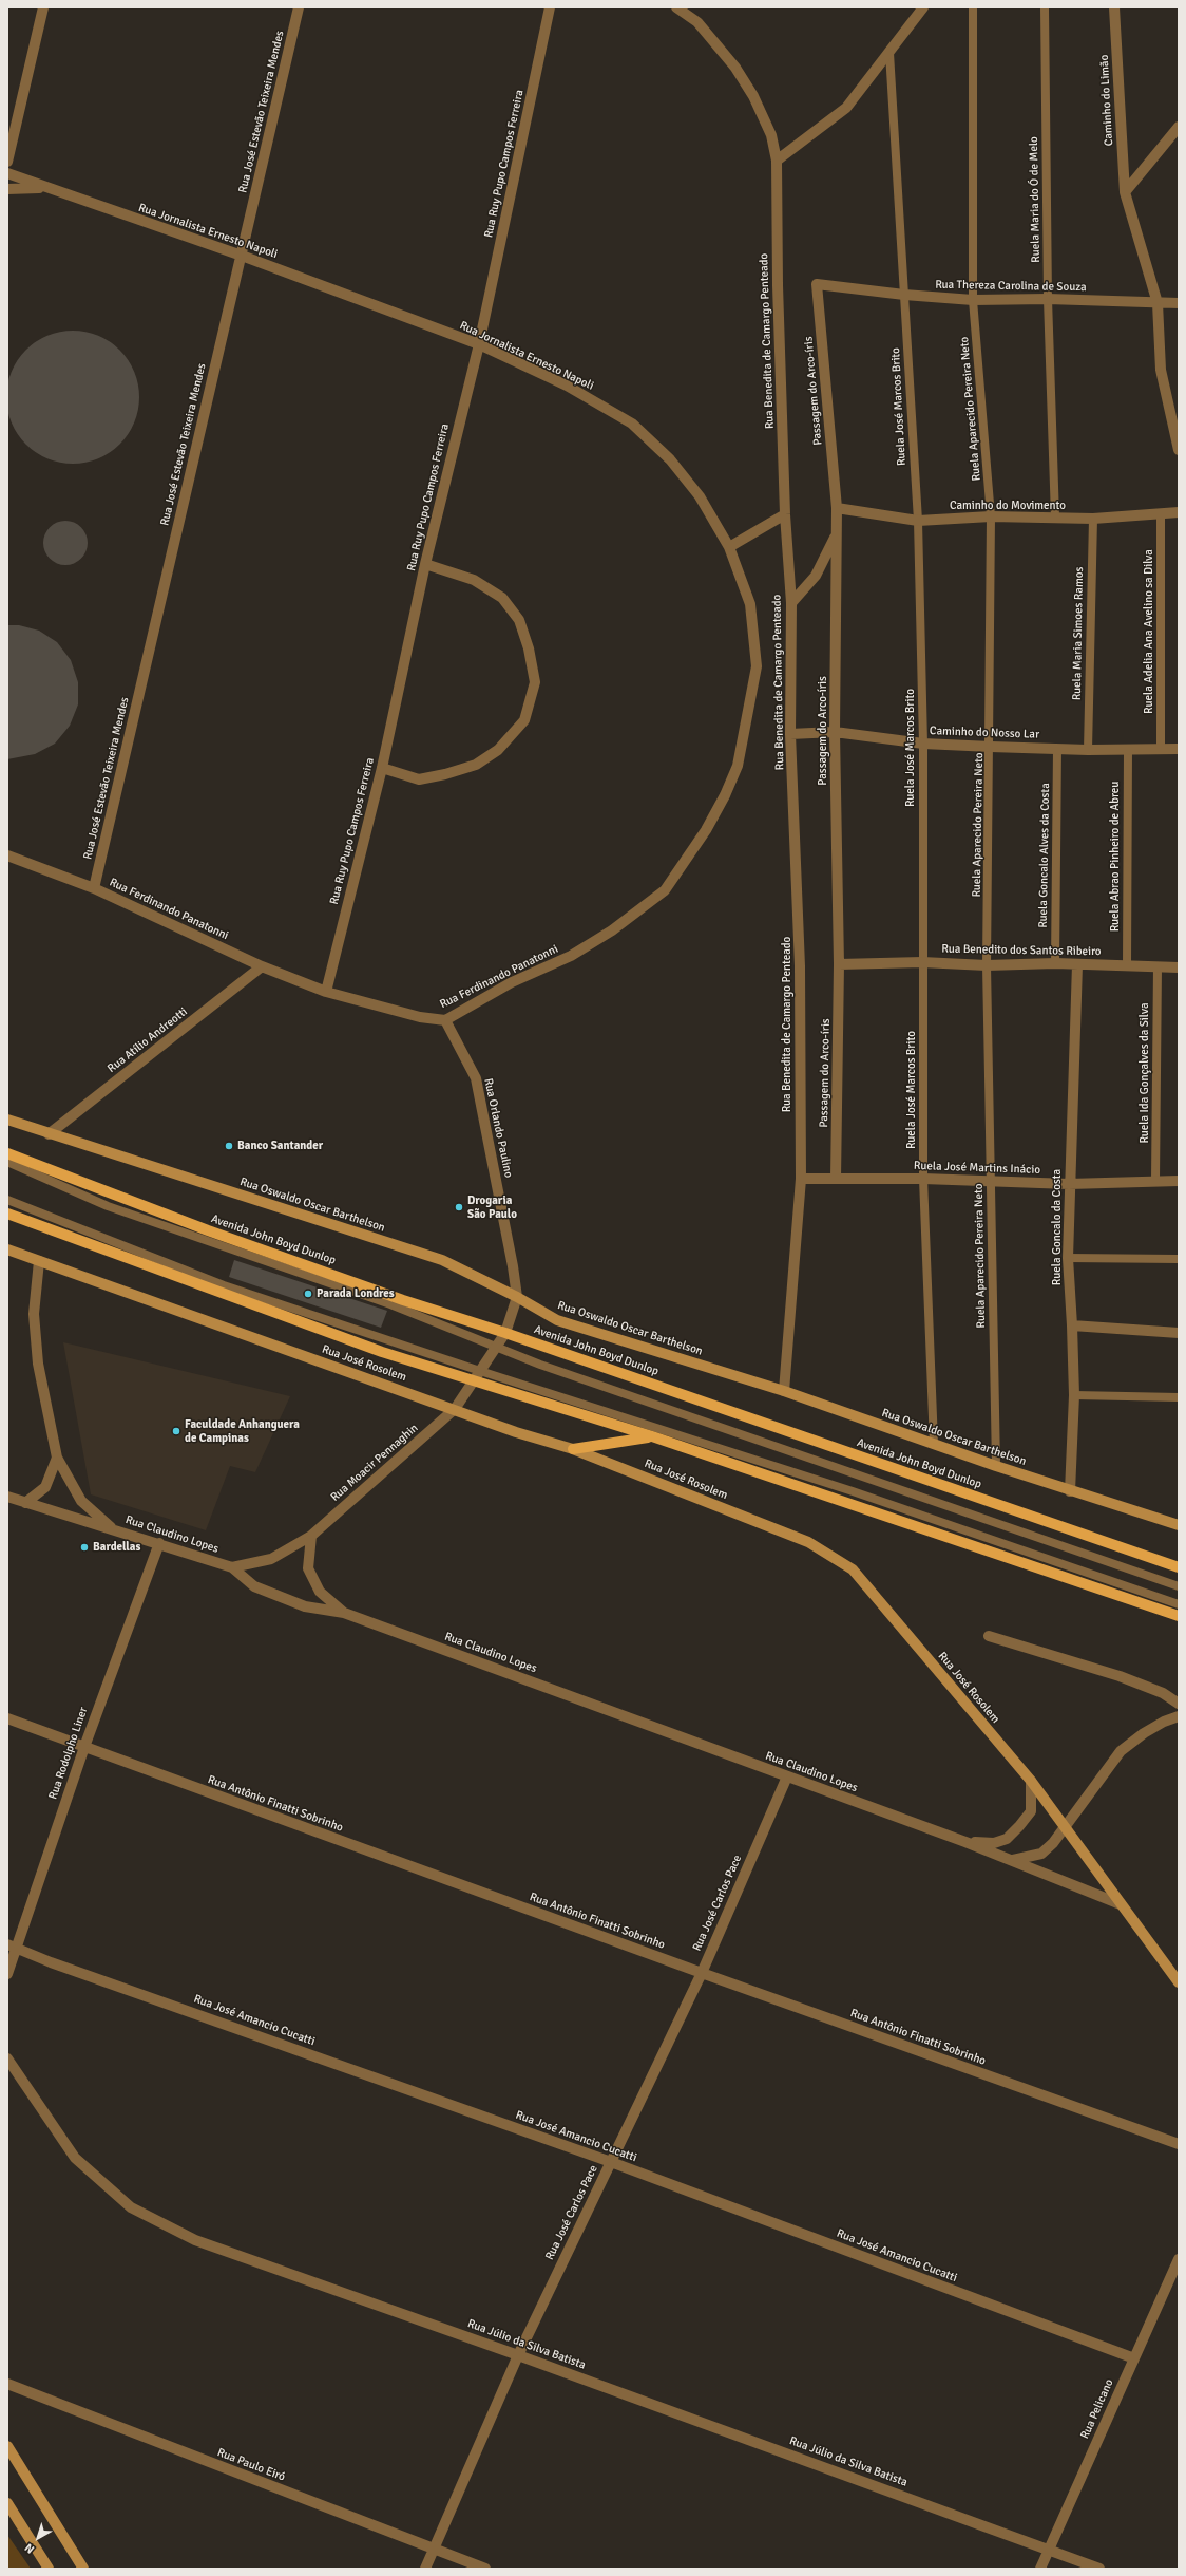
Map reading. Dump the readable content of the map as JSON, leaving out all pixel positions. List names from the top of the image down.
{
  "streets": {
    "main road": ["Avenida John Boyd Dunlop"],
    "street": [
      "Caminho do Limão",
      "Rua José Estevão Teixeira Mendes",
      "Rua Ruy Pupo Campos Ferreira",
      "Rua Jornalista Ernesto Napoli",
      "Rua Thereza Carolina de Souza",
      "Rua Benedita de Camargo Penteado",
      "Passagem do Arco-íris",
      "Caminho do Movimento",
      "Caminho do Nosso Lar",
      "Rua Ferdinando Panatonni",
      "Rua Benedito dos Santos Ribeiro",
      "Rua Atílio Andreotti",
      "Rua Orlando Paulino",
      "Ruela José Martins Inácio",
      "Rua Oswaldo Oscar Barthelson",
      "Ruela Goncalo da Costa",
      "Rua José Rosolem",
      "Rua Moacir Pennaghin",
      "Rua Claudino Lopes",
      "Rua Rodolpho Liner",
      "Rua Antônio Finatti Sobrinho",
      "Rua José Carlos Pace",
      "Rua José Amancio Cucatti",
      "Rua Júlio da Silva Batista",
      "Rua Pelicano",
      "Rua Paulo Eiró"
    ],
    "lane": [
      "Ruela Maria do Ó de Melo",
      "Ruela José Marcos Brito",
      "Ruela Aparecido Pereira Neto",
      "Ruela Adelia Ana Avelino sa Dilva",
      "Ruela Maria Simoes Ramos",
      "Ruela Goncalo Alves da Costa",
      "Ruela Abrao Pinheiro de Abreu",
      "Ruela Ida Gonçalves da Silva"
    ]
  },
  "crossings": [
    ["Caminho do Limão", "Rua Thereza Carolina de Souza"],
    ["Rua José Estevão Teixeira Mendes", "Rua Jornalista Ernesto Napoli"],
    ["Rua José Estevão Teixeira Mendes", "Rua Ferdinando Panatonni"],
    ["Rua Ruy Pupo Campos Ferreira", "Rua Jornalista Ernesto Napoli"],
    ["Rua Ruy Pupo Campos Ferreira", "Rua Ferdinando Panatonni"],
    ["Ruela Maria do Ó de Melo", "Rua Thereza Carolina de Souza"],
    ["Ruela Maria do Ó de Melo", "Caminho do Movimento"],
    ["Rua Jornalista Ernesto Napoli", "Rua Ferdinando Panatonni"],
    ["Rua Thereza Carolina de Souza", "Passagem do Arco-íris"],
    ["Rua Thereza Carolina de Souza", "Ruela José Marcos Brito"],
    ["Rua Thereza Carolina de Souza", "Ruela Aparecido Pereira Neto"],
    ["Rua Benedita de Camargo Penteado", "Caminho do Nosso Lar"],
    ["Rua Benedita de Camargo Penteado", "Ruela José Martins Inácio"],
    ["Rua Benedita de Camargo Penteado", "Rua Oswaldo Oscar Barthelson"],
    ["Passagem do Arco-íris", "Caminho do Movimento"],
    ["Passagem do Arco-íris", "Caminho do Nosso Lar"],
    ["Passagem do Arco-íris", "Rua Benedito dos Santos Ribeiro"],
    ["Passagem do Arco-íris", "Ruela José Martins Inácio"],
    ["Ruela José Marcos Brito", "Caminho do Movimento"],
    ["Ruela José Marcos Brito", "Caminho do Nosso Lar"],
    ["Ruela José Marcos Brito", "Rua Benedito dos Santos Ribeiro"],
    ["Ruela José Marcos Brito", "Ruela José Martins Inácio"],
    ["Ruela José Marcos Brito", "Rua Oswaldo Oscar Barthelson"],
    ["Ruela Aparecido Pereira Neto", "Caminho do Movimento"],
    ["Ruela Aparecido Pereira Neto", "Caminho do Nosso Lar"],
    ["Ruela Aparecido Pereira Neto", "Rua Benedito dos Santos Ribeiro"],
    ["Ruela Aparecido Pereira Neto", "Ruela José Martins Inácio"],
    ["Ruela Aparecido Pereira Neto", "Rua Oswaldo Oscar Barthelson"],
    ["Caminho do Movimento", "Ruela Adelia Ana Avelino sa Dilva"],
    ["Caminho do Movimento", "Ruela Maria Simoes Ramos"],
    ["Ruela Adelia Ana Avelino sa Dilva", "Caminho do Nosso Lar"],
    ["Ruela Maria Simoes Ramos", "Caminho do Nosso Lar"],
    ["Caminho do Nosso Lar", "Ruela Goncalo Alves da Costa"],
    ["Caminho do Nosso Lar", "Ruela Abrao Pinheiro de Abreu"],
    ["Ruela Goncalo Alves da Costa", "Rua Benedito dos Santos Ribeiro"],
    ["Ruela Abrao Pinheiro de Abreu", "Rua Benedito dos Santos Ribeiro"],
    ["Rua Ferdinando Panatonni", "Rua Atílio Andreotti"],
    ["Rua Ferdinando Panatonni", "Rua Orlando Paulino"],
    ["Rua Benedito dos Santos Ribeiro", "Ruela Ida Gonçalves da Silva"],
    ["Rua Benedito dos Santos Ribeiro", "Ruela Goncalo da Costa"],
    ["Rua Atílio Andreotti", "Rua Oswaldo Oscar Barthelson"],
    ["Ruela Ida Gonçalves da Silva", "Ruela José Martins Inácio"],
    ["Rua Orlando Paulino", "Rua Oswaldo Oscar Barthelson"],
    ["Rua Orlando Paulino", "Rua Moacir Pennaghin"],
    ["Ruela José Martins Inácio", "Ruela Goncalo da Costa"],
    ["Rua Oswaldo Oscar Barthelson", "Ruela Goncalo da Costa"],
    ["Rua Oswaldo Oscar Barthelson", "Rua Moacir Pennaghin"],
    ["Avenida John Boyd Dunlop", "Rua Moacir Pennaghin"],
    ["Rua José Rosolem", "Rua Moacir Pennaghin"],
    ["Rua José Rosolem", "Rua Claudino Lopes"],
    ["Rua Moacir Pennaghin", "Rua Claudino Lopes"],
    ["Rua Claudino Lopes", "Rua Rodolpho Liner"],
    ["Rua Claudino Lopes", "Rua José Carlos Pace"],
    ["Rua Rodolpho Liner", "Rua Antônio Finatti Sobrinho"],
    ["Rua Rodolpho Liner", "Rua José Amancio Cucatti"],
    ["Rua Antônio Finatti Sobrinho", "Rua José Carlos Pace"],
    ["Rua José Carlos Pace", "Rua José Amancio Cucatti"],
    ["Rua José Carlos Pace", "Rua Júlio da Silva Batista"],
    ["Rua José Carlos Pace", "Rua Paulo Eiró"],
    ["Rua José Amancio Cucatti", "Rua Pelicano"],
    ["Rua Júlio da Silva Batista", "Rua Pelicano"]
  ],
  "places": [
    "Banco Santander",
    "Drogaria São Paulo",
    "Parada Londres",
    "Faculdade Anhanguera de Campinas",
    "Bardellas"
  ],
  "north": "bottom left"
}
